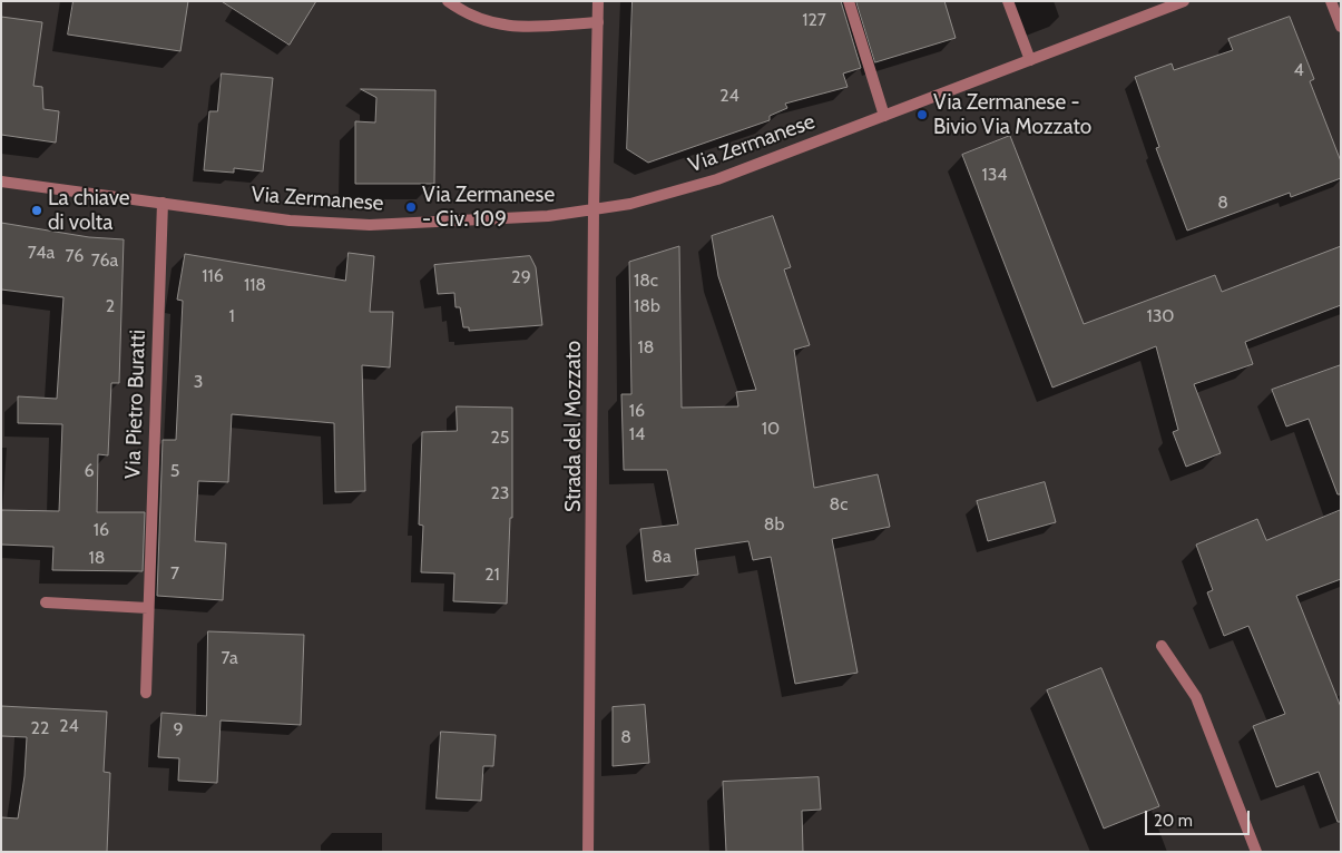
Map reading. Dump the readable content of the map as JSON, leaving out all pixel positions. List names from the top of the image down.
{
  "streets": {
    "street": ["Via Zermanese", "Via Pietro Buratti", "Strada del Mozzato"]
  },
  "crossings": [
    ["Via Zermanese", "Via Pietro Buratti"],
    ["Via Zermanese", "Strada del Mozzato"]
  ],
  "places": ["Via Zermanese - Bivio Via Mozzato", "Via Zermanese - Civ. 109", "La chiave di volta"],
  "house_numbers": [
    "127",
    "4",
    "24",
    "134",
    "8",
    "74a",
    "76",
    "76a",
    "116",
    "29",
    "18c",
    "118",
    "2",
    "18b",
    "1",
    "130",
    "18",
    "3",
    "16",
    "10",
    "14",
    "25",
    "6",
    "5",
    "23",
    "8c",
    "8b",
    "16",
    "8a",
    "18",
    "7",
    "21",
    "7a",
    "24",
    "22",
    "9",
    "8"
  ],
  "scale_bar": "20 m"
}
